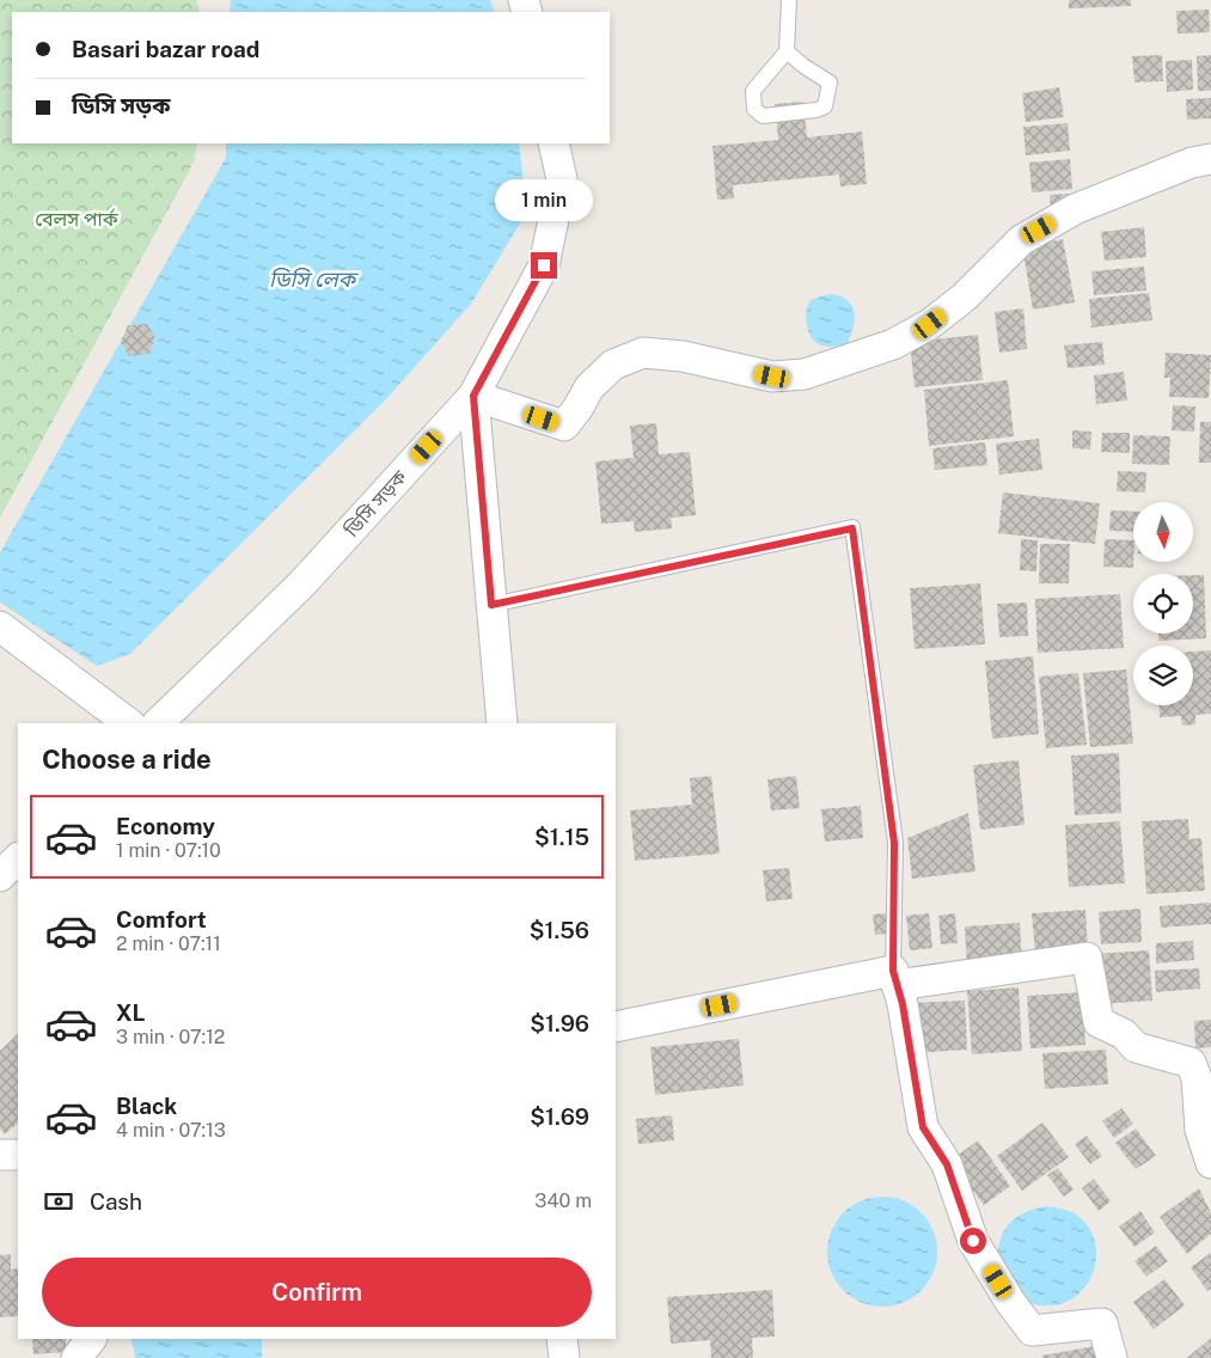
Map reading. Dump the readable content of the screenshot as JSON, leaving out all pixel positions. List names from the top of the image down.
{
  "streets": {
    "street": ["ডিসি সড়ক"]
  },
  "water": ["ডিসি লেক"],
  "parks": ["বেলস পার্ক"],
  "north": "bottom",
  "page": {
    "banner": ["Basari bazar road", "ডিসি সড়ক"],
    "bubble": "1 min",
    "heading": "Choose a ride",
    "list": [
      {
        "name": "Economy",
        "note": "1 min · 07:10",
        "value": "$1.15"
      },
      {
        "name": "Comfort",
        "note": "2 min · 07:11",
        "value": "$1.56"
      },
      {
        "name": "XL",
        "note": "3 min · 07:12",
        "value": "$1.96"
      },
      {
        "name": "Black",
        "note": "4 min · 07:13",
        "value": "$1.69"
      }
    ],
    "pay": ["Cash", "340 m"],
    "buttons": "Confirm"
  }
}
